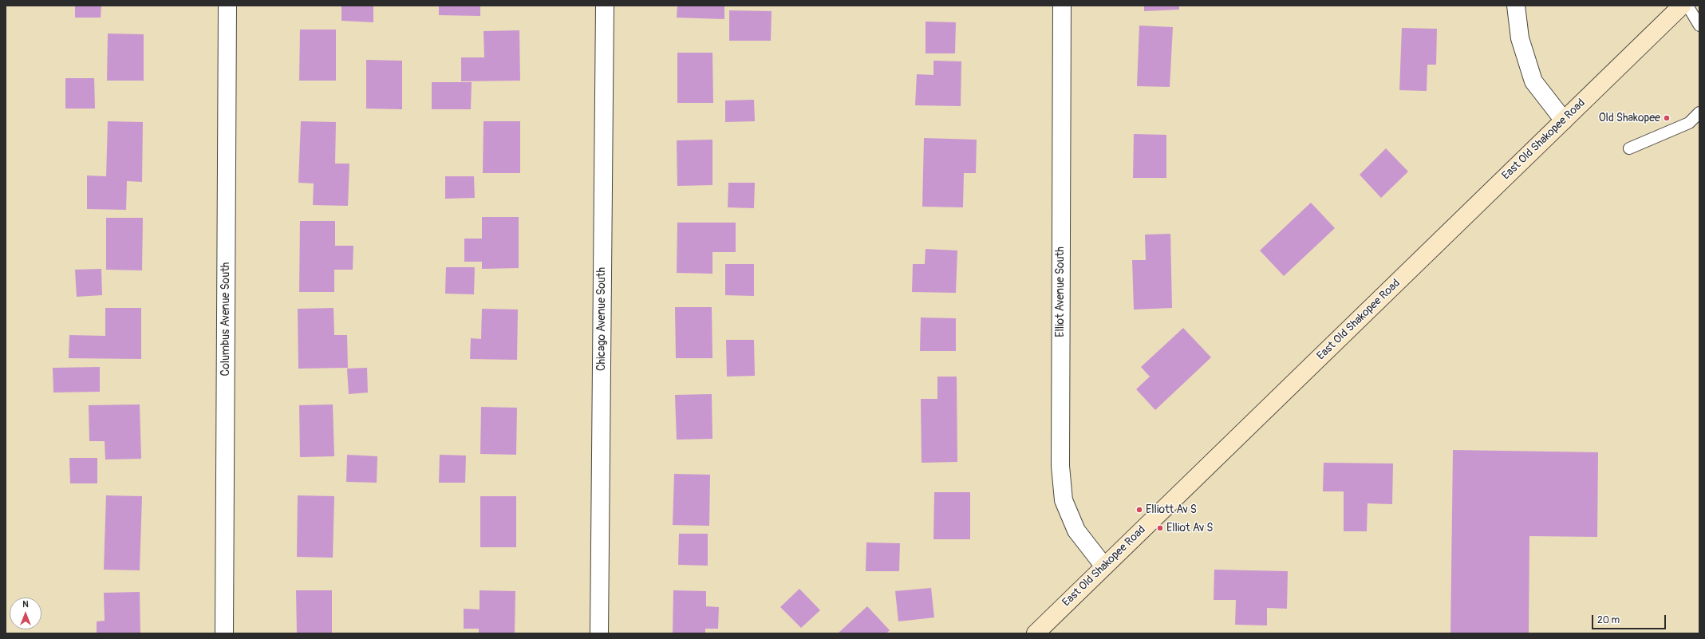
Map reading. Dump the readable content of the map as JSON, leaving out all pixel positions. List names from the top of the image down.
{
  "streets": {
    "main road": ["East Old Shakopee Road"],
    "street": ["Elliot Avenue South", "Columbus Avenue South", "Chicago Avenue South"]
  },
  "crossings": [
    ["East Old Shakopee Road", "Elliot Avenue South"]
  ],
  "places": ["Old Shakopee", "Elliott Av S", "Elliot Av S"],
  "scale_bar": "20 m",
  "north": "top"
}
